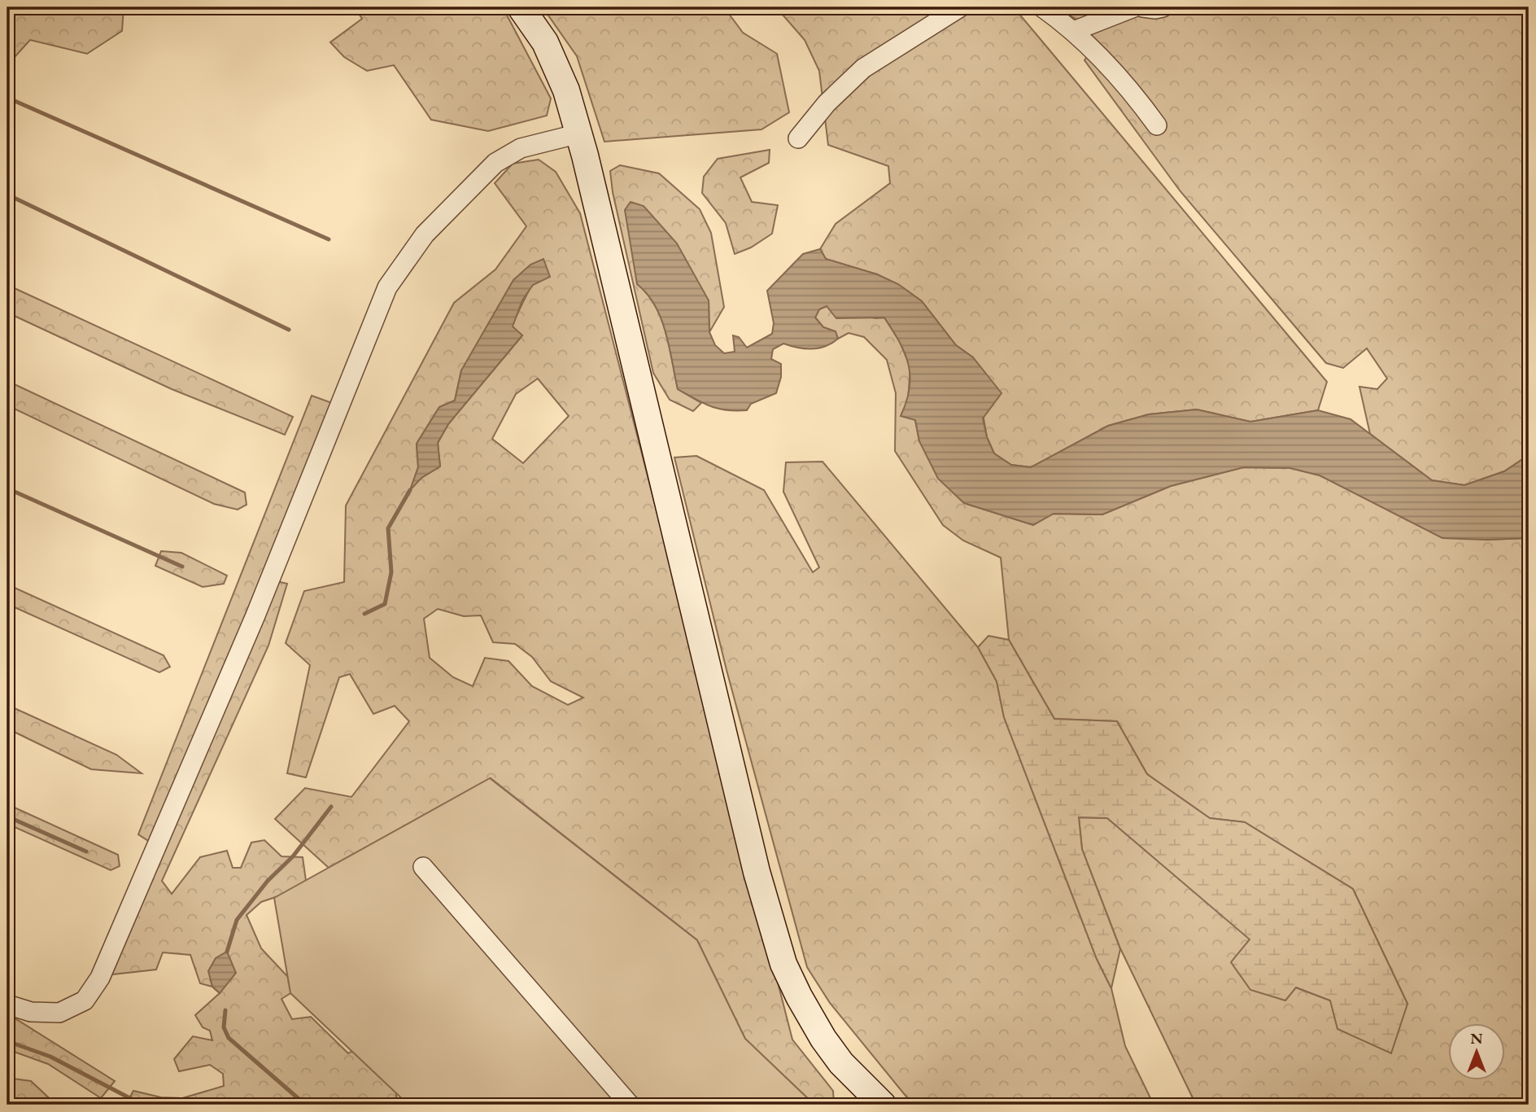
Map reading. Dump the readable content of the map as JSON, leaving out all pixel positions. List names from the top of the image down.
{
  "north": "top"
}
